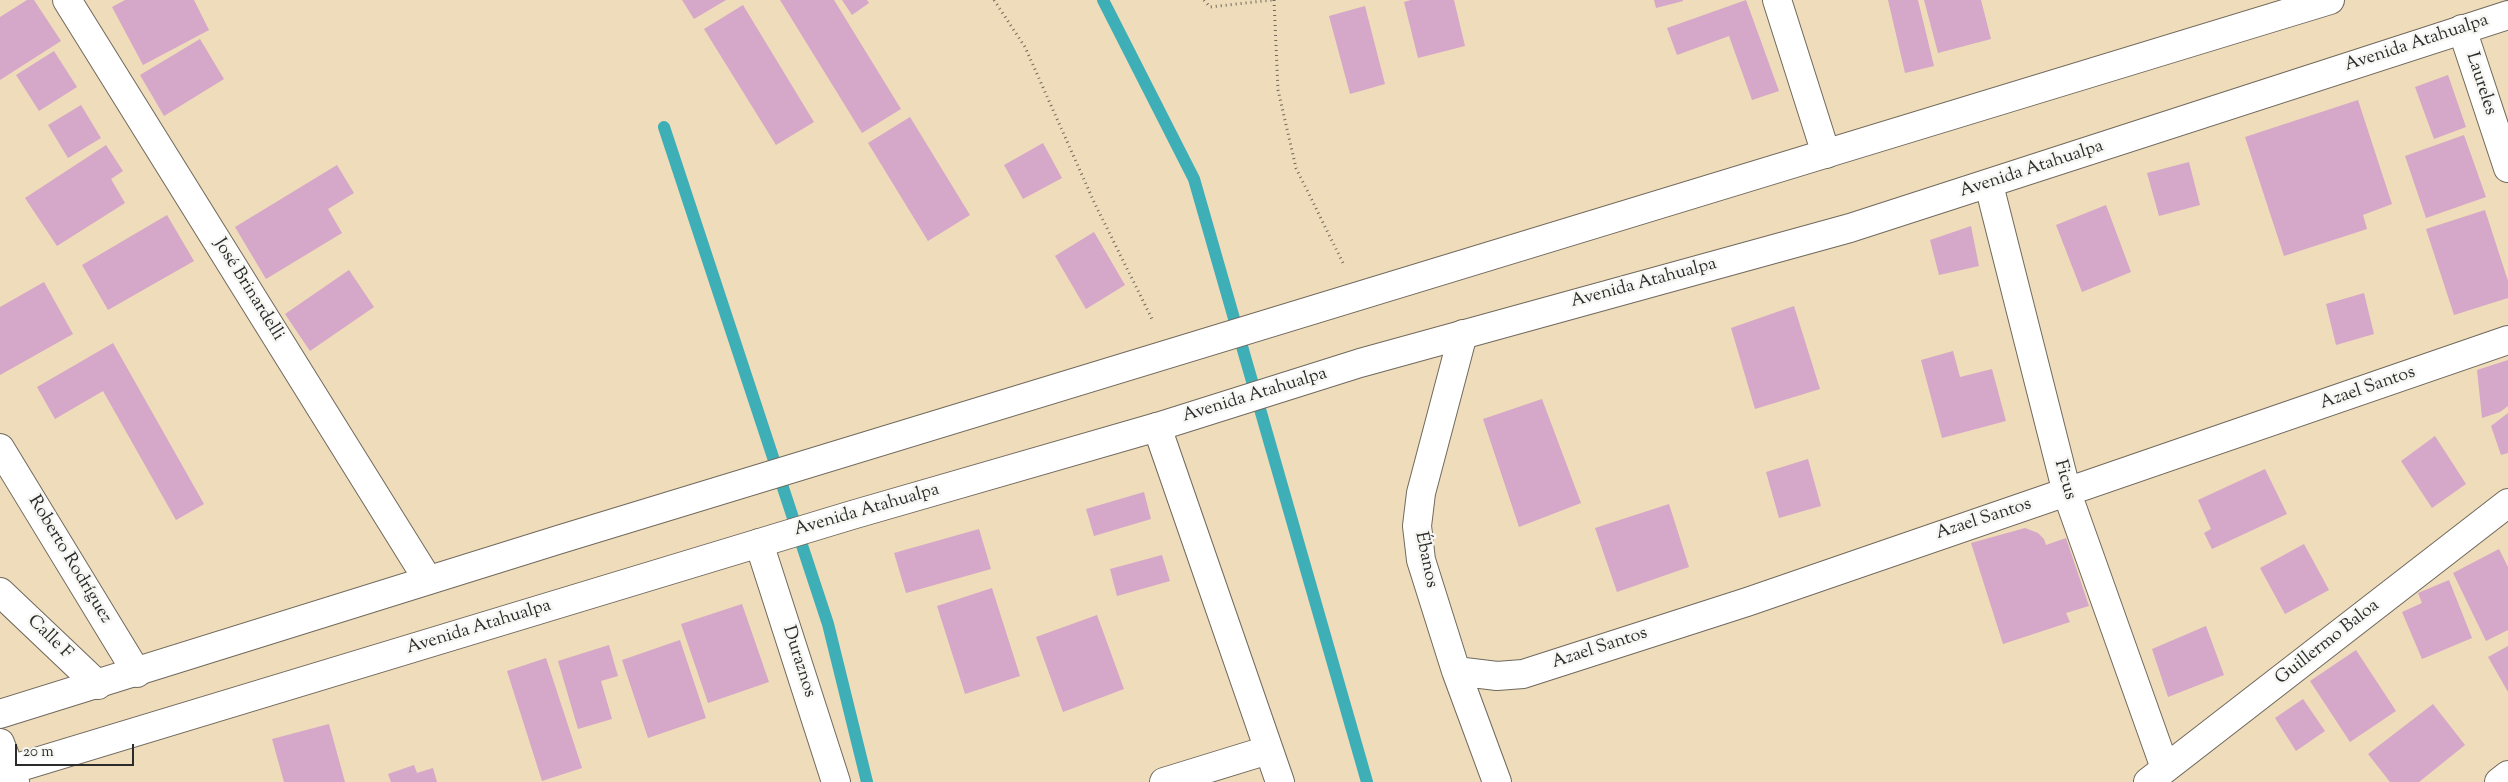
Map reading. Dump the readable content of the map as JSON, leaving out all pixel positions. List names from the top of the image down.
{
  "streets": {
    "main road": [
      "Avenida Atahualpa",
      "Laureles",
      "José Brinardelli",
      "Azael Santos",
      "Ficus",
      "Roberto Rodríguez",
      "Ébanos",
      "Calle F",
      "Guillermo Baloa",
      "Duraznos"
    ]
  },
  "crossings": [
    ["Avenida Atahualpa", "Laureles"],
    ["Avenida Atahualpa", "Ficus"],
    ["Avenida Atahualpa", "Ébanos"],
    ["Avenida Atahualpa", "Duraznos"],
    ["Azael Santos", "Ficus"],
    ["Azael Santos", "Ébanos"],
    ["Ficus", "Guillermo Baloa"]
  ],
  "scale_bar": "20 m"
}
